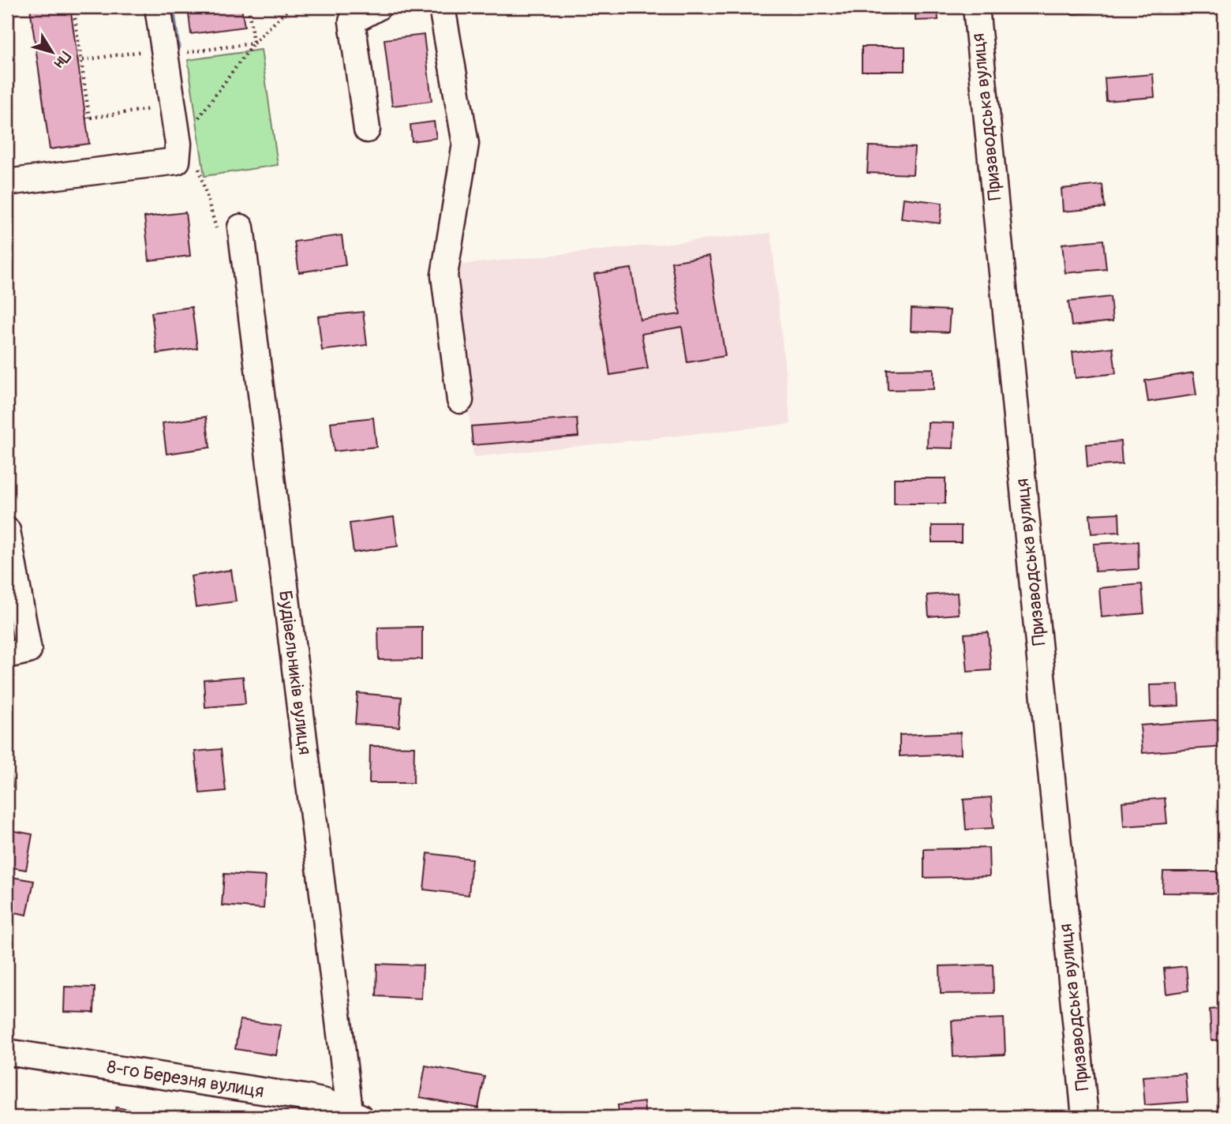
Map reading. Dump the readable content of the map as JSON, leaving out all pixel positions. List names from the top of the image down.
{
  "streets": {
    "street": ["Призаводська вулиця", "Будівельників вулиця", "8-го Березня вулиця"]
  },
  "crossings": [
    ["Будівельників вулиця", "8-го Березня вулиця"]
  ],
  "north": "bottom right"
}
